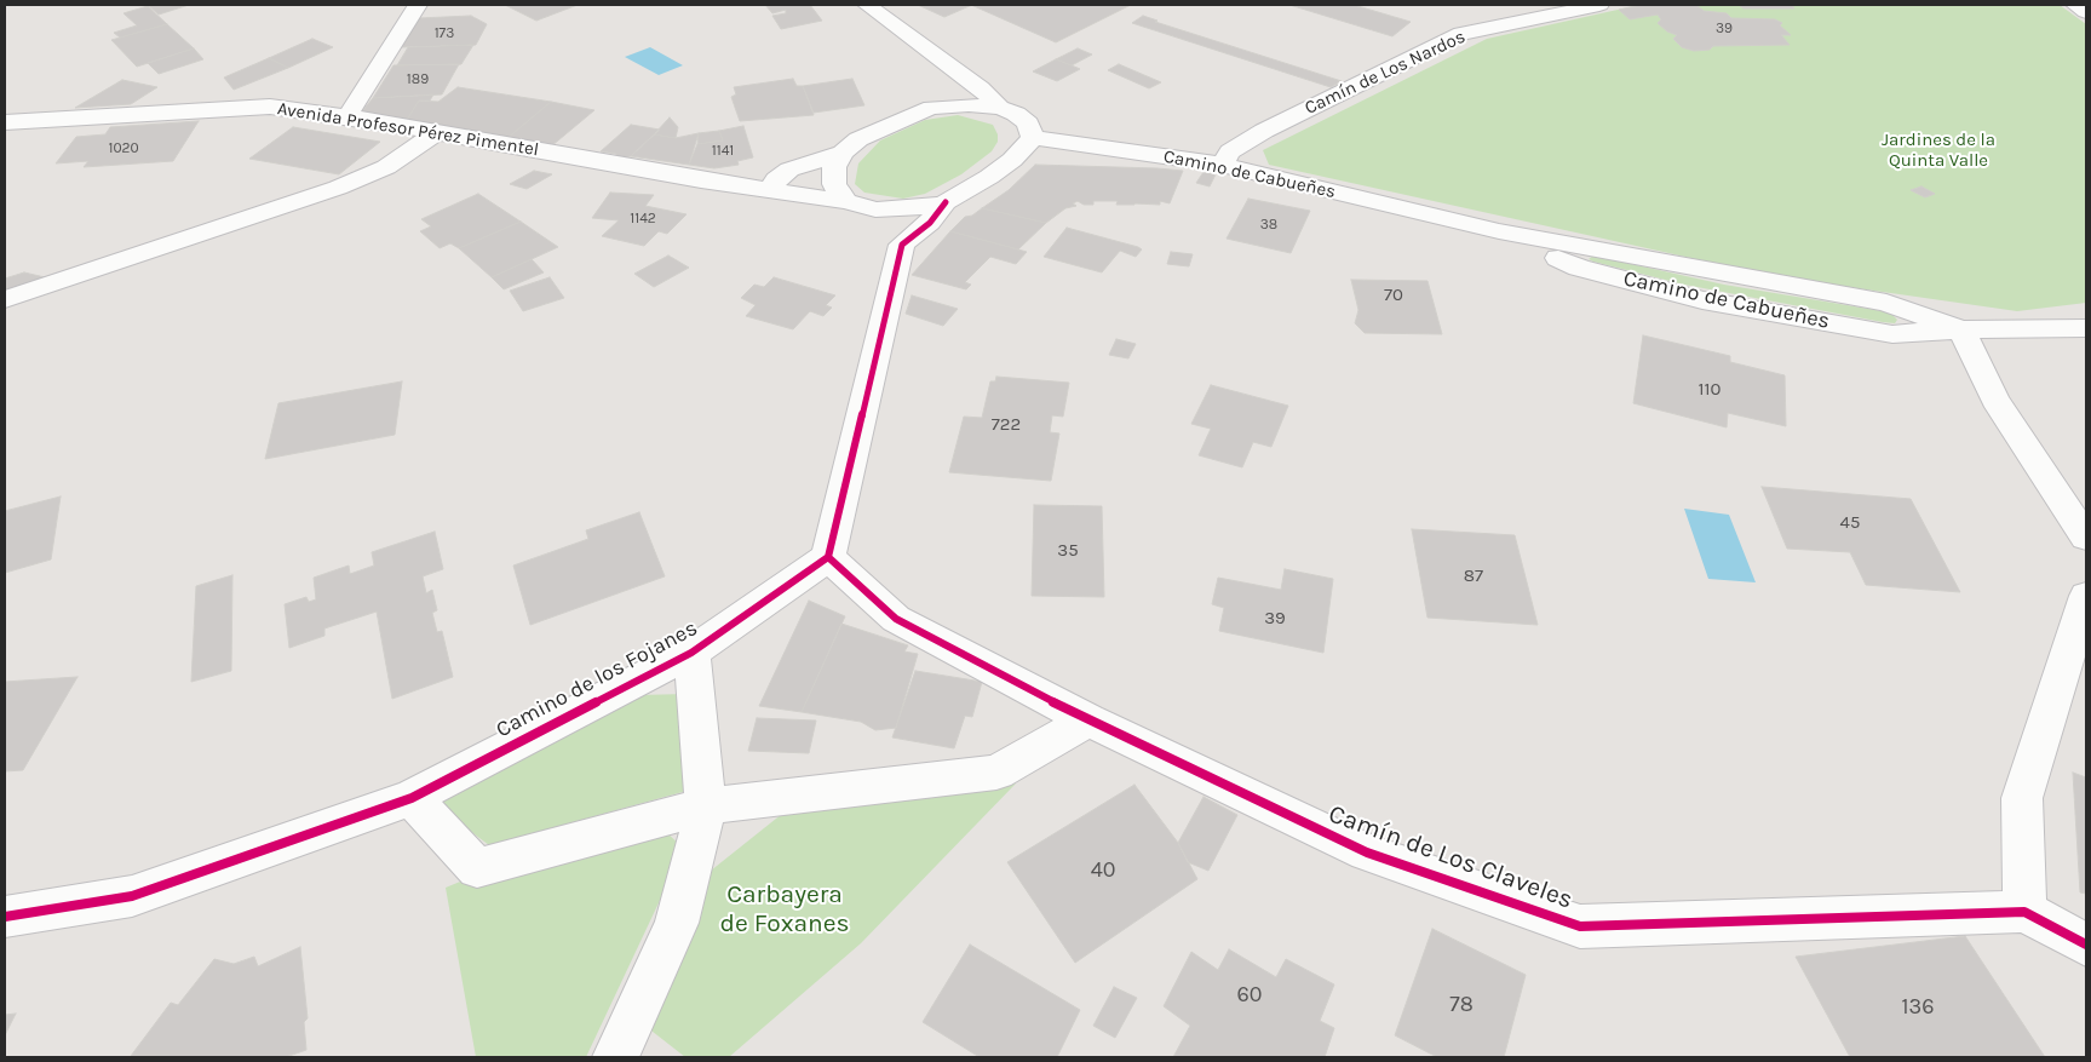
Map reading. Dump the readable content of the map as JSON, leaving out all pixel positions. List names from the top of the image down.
{
  "streets": {
    "street": [
      "Camín de Los Nardos",
      "Avenida Profesor Pérez Pimentel",
      "Camino de Cabueñes",
      "Camino de los Fojanes",
      "Camín de Los Claveles"
    ]
  },
  "crossings": [
    ["Camín de Los Nardos", "Camino de Cabueñes"],
    ["Camino de los Fojanes", "Camín de Los Claveles"]
  ],
  "parks": ["Jardines de la Quinta Valle", "Carbayera de Foxanes"],
  "house_numbers": [
    "39",
    "173",
    "189",
    "1020",
    "1141",
    "1142",
    "38",
    "70",
    "110",
    "722",
    "45",
    "35",
    "87",
    "39",
    "40",
    "60",
    "78",
    "136"
  ]
}
